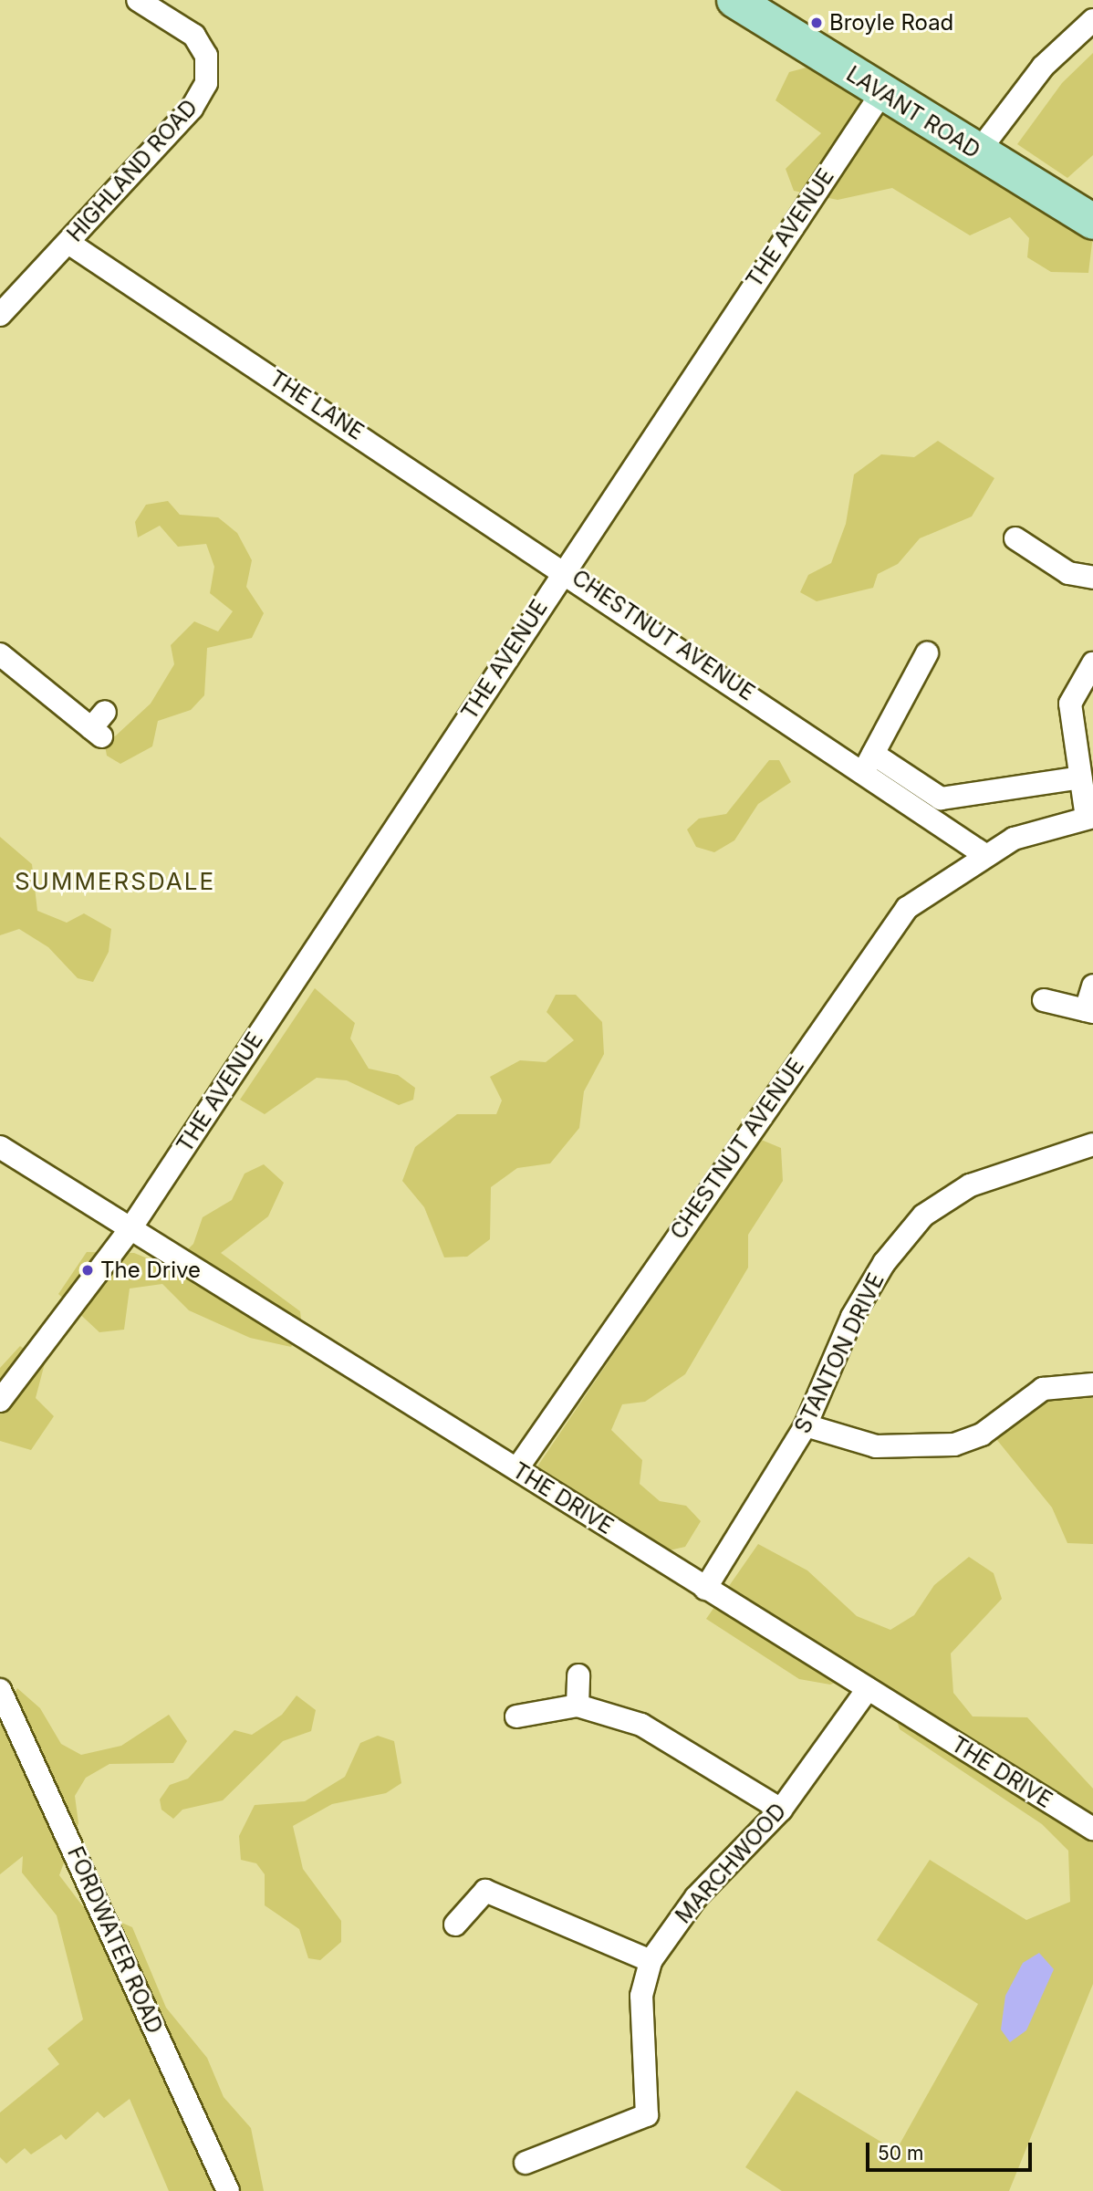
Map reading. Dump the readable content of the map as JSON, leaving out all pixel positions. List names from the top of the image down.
{
  "streets": {
    "main road": ["LAVANT ROAD"],
    "street": [
      "HIGHLAND ROAD",
      "THE AVENUE",
      "THE LANE",
      "CHESTNUT AVENUE",
      "STANTON DRIVE",
      "THE DRIVE",
      "MARCHWOOD",
      "FORDWATER ROAD"
    ]
  },
  "crossings": [
    ["LAVANT ROAD", "THE AVENUE"],
    ["HIGHLAND ROAD", "THE LANE"],
    ["THE AVENUE", "THE LANE"],
    ["THE AVENUE", "CHESTNUT AVENUE"],
    ["THE AVENUE", "THE DRIVE"],
    ["THE LANE", "CHESTNUT AVENUE"],
    ["CHESTNUT AVENUE", "THE DRIVE"],
    ["STANTON DRIVE", "THE DRIVE"],
    ["THE DRIVE", "MARCHWOOD"]
  ],
  "districts": ["SUMMERSDALE"],
  "places": ["Broyle Road", "The Drive"],
  "scale_bar": "50 m"
}
